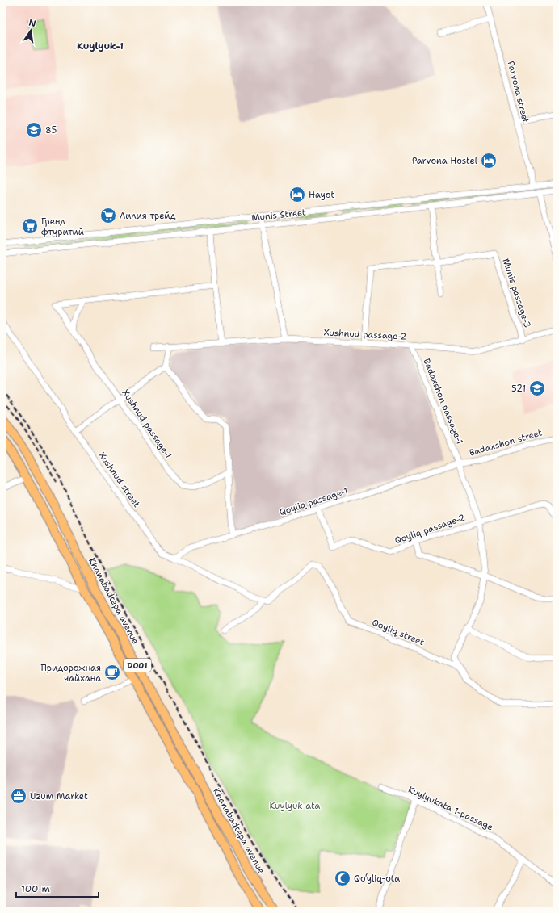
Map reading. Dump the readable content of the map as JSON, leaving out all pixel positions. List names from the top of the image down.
{
  "streets": {
    "highway": ["Khanabadtepa avenue", "D001"],
    "street": [
      "Parvona street",
      "Munis Street",
      "Munis passage-3",
      "Xushnud passage-2",
      "Badaxshon passage-1",
      "Xushnud passage-1",
      "Badaxshon street",
      "Xushnud street",
      "Qoyliq passage-1",
      "Qoyliq passage-2",
      "Qoyliq street",
      "Kuylyukata 1-passage"
    ]
  },
  "crossings": [
    ["Parvona street", "Munis Street"],
    ["Munis passage-3", "Xushnud passage-2"],
    ["Xushnud passage-2", "Badaxshon passage-1"],
    ["Badaxshon passage-1", "Badaxshon street"],
    ["Badaxshon passage-1", "Qoyliq passage-1"],
    ["Badaxshon passage-1", "Qoyliq passage-2"],
    ["Badaxshon passage-1", "Qoyliq street"],
    ["Badaxshon street", "Qoyliq passage-1"],
    ["Xushnud street", "Qoyliq passage-1"],
    ["Xushnud street", "Qoyliq street"],
    ["Qoyliq passage-1", "Qoyliq passage-2"]
  ],
  "districts": ["Kuylyuk-1"],
  "parks": ["Kuylyuk-ata"],
  "places": {
    "school or university": ["85", "521"],
    "hotel": ["Parvona Hostel", "Hayot"],
    "supermarket": ["Лилия трейд", "Гренд фтуритий"],
    "cafe": ["Придорожная чайхана"],
    "office": ["Uzum Market"],
    "mosque": ["Qo‘yliq-ota"]
  },
  "scale_bar": "100 m",
  "north": "top"
}
